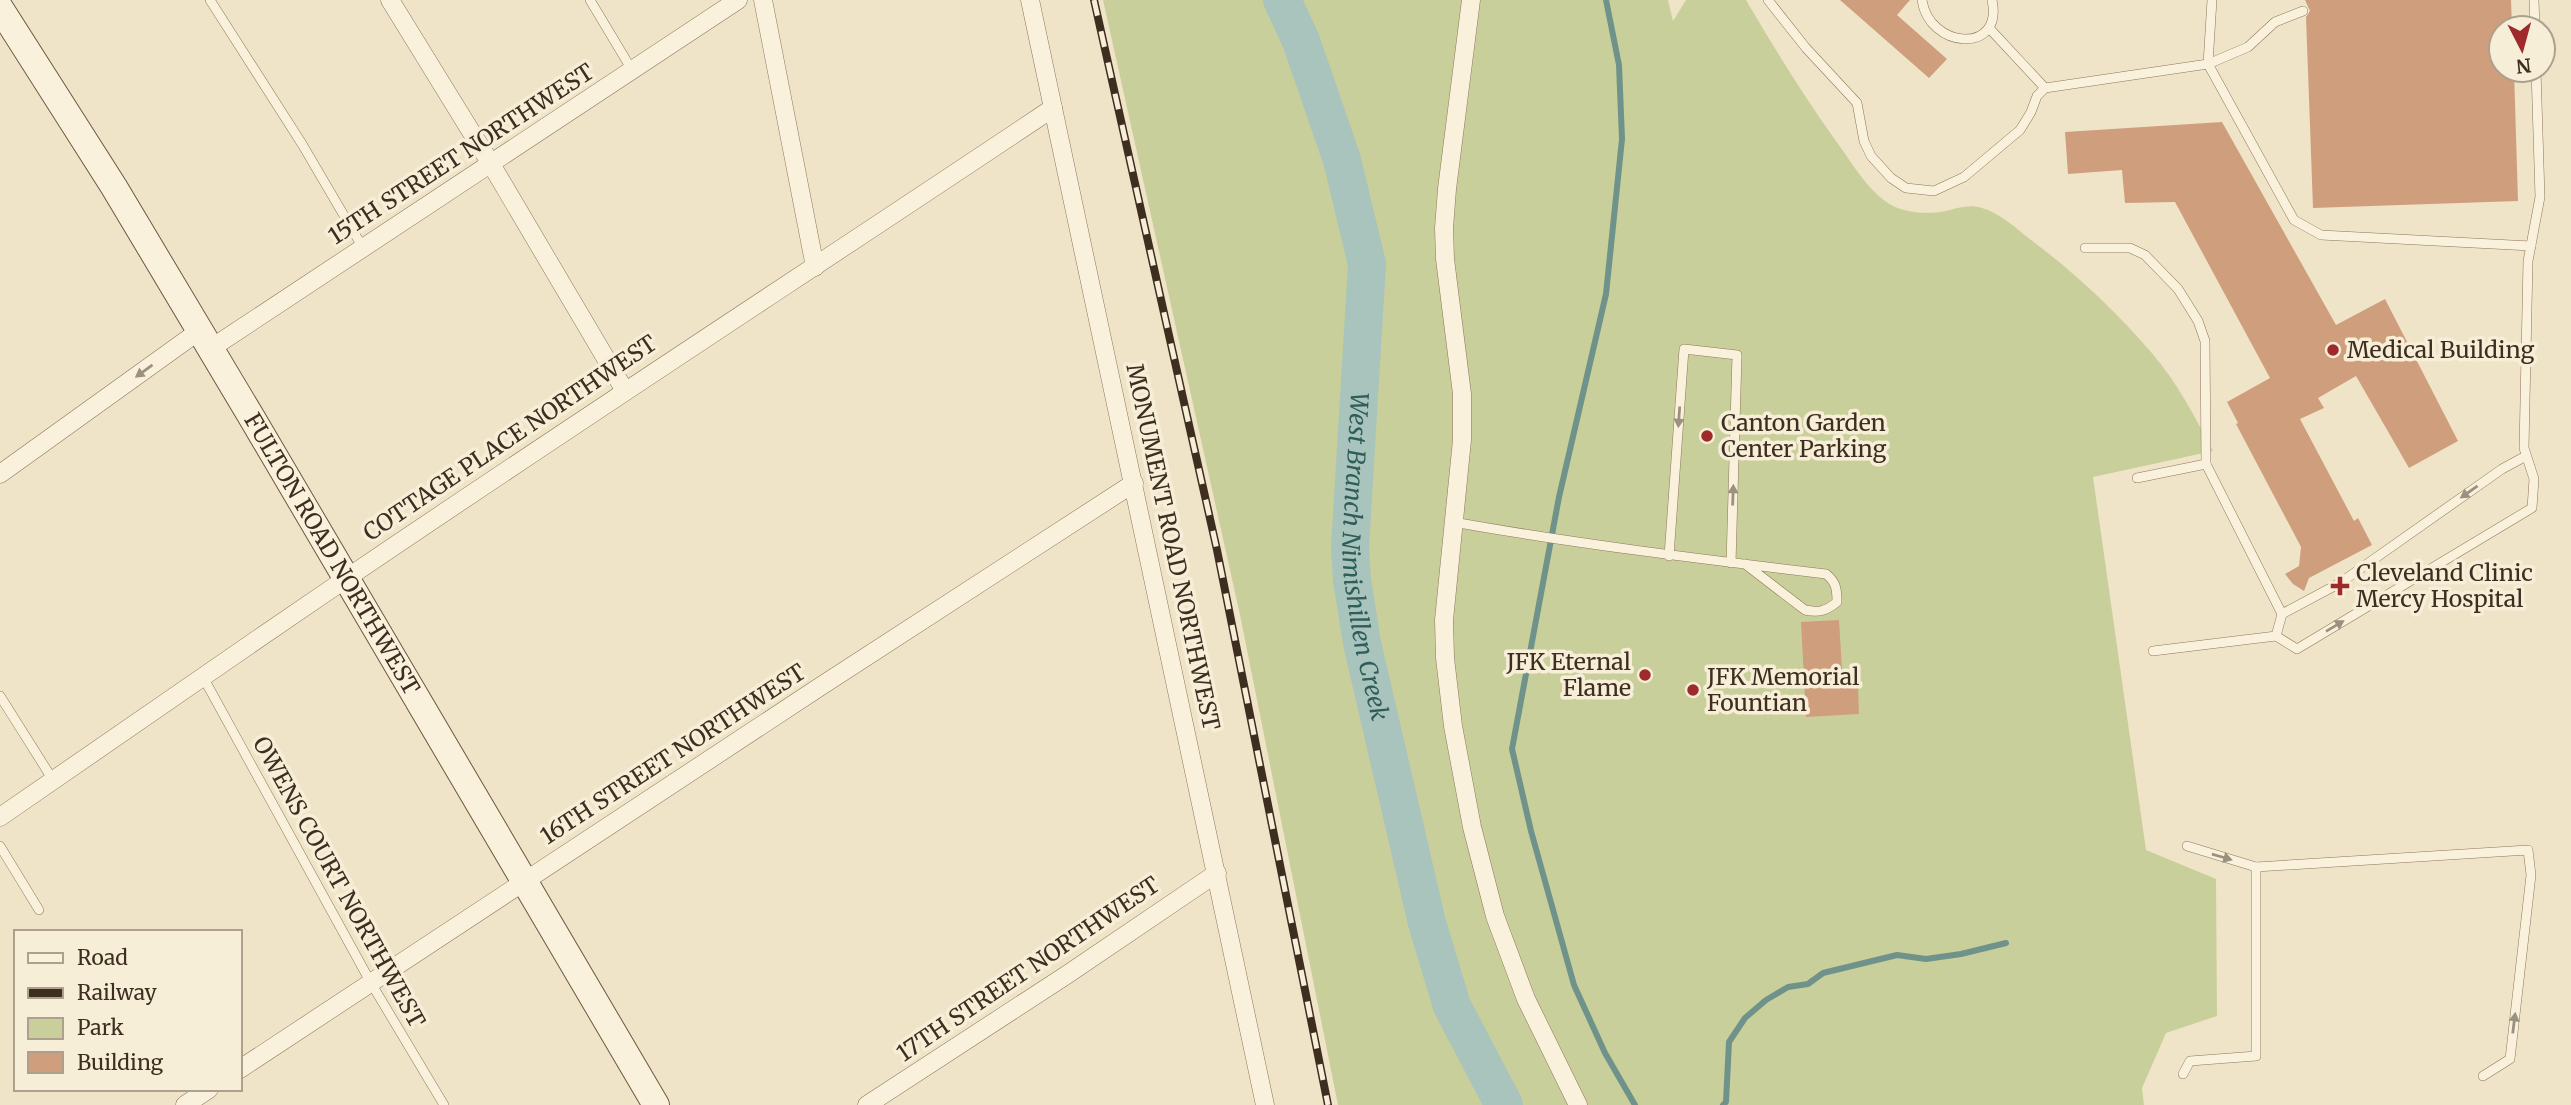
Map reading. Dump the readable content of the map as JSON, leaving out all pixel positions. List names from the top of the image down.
{
  "streets": {
    "main road": ["FULTON ROAD NORTHWEST"],
    "street": [
      "15TH STREET NORTHWEST",
      "COTTAGE PLACE NORTHWEST",
      "MONUMENT ROAD NORTHWEST",
      "16TH STREET NORTHWEST",
      "17TH STREET NORTHWEST"
    ],
    "lane": ["OWENS COURT NORTHWEST"]
  },
  "crossings": [
    ["15TH STREET NORTHWEST", "FULTON ROAD NORTHWEST"],
    ["COTTAGE PLACE NORTHWEST", "MONUMENT ROAD NORTHWEST"],
    ["COTTAGE PLACE NORTHWEST", "FULTON ROAD NORTHWEST"],
    ["COTTAGE PLACE NORTHWEST", "OWENS COURT NORTHWEST"],
    ["MONUMENT ROAD NORTHWEST", "16TH STREET NORTHWEST"],
    ["MONUMENT ROAD NORTHWEST", "17TH STREET NORTHWEST"],
    ["FULTON ROAD NORTHWEST", "16TH STREET NORTHWEST"],
    ["16TH STREET NORTHWEST", "OWENS COURT NORTHWEST"]
  ],
  "water": ["West Branch Nimishillen Creek"],
  "places": {
    "other": [
      "Medical Building",
      "Canton Garden Center Parking",
      "JFK Eternal Flame",
      "JFK Memorial Fountian"
    ],
    "health": ["Cleveland Clinic Mercy Hospital"]
  },
  "legend": [
    "Road",
    "Railway",
    "Park",
    "Building"
  ],
  "north": "bottom"
}
